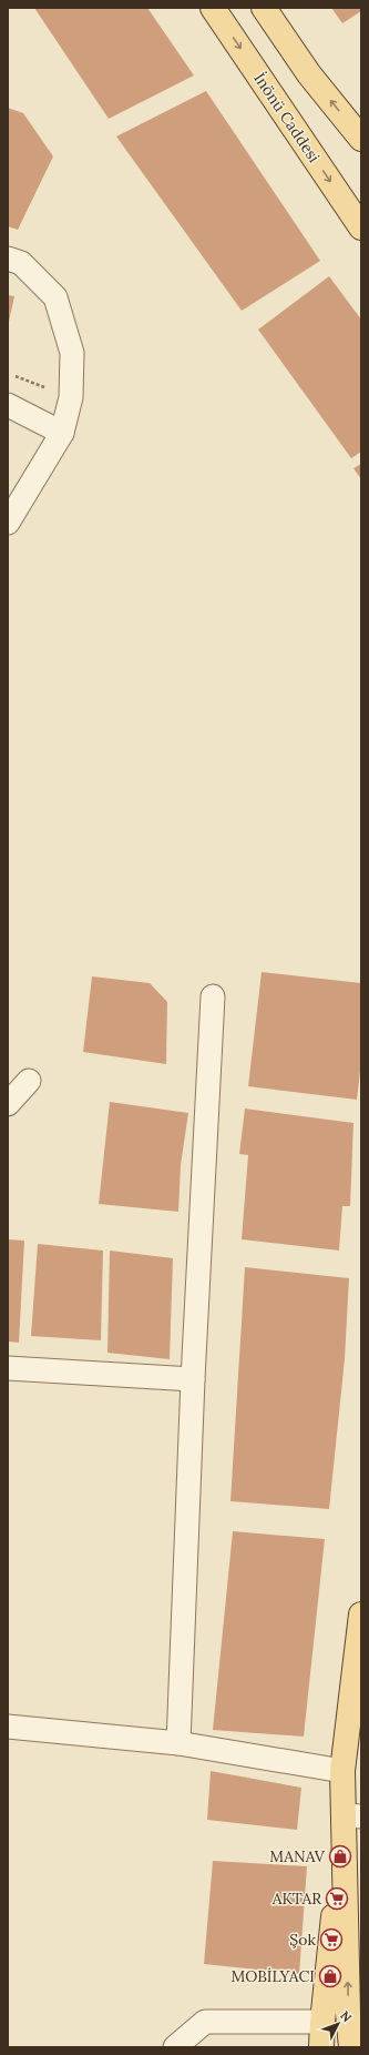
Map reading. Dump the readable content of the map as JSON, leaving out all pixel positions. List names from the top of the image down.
{
  "streets": {
    "main road": ["İnönü Caddesi"]
  },
  "places": {
    "shop": ["MANAV", "MOBİLYACI"],
    "supermarket": ["AKTAR", "Şok"]
  },
  "north": "top right"
}
